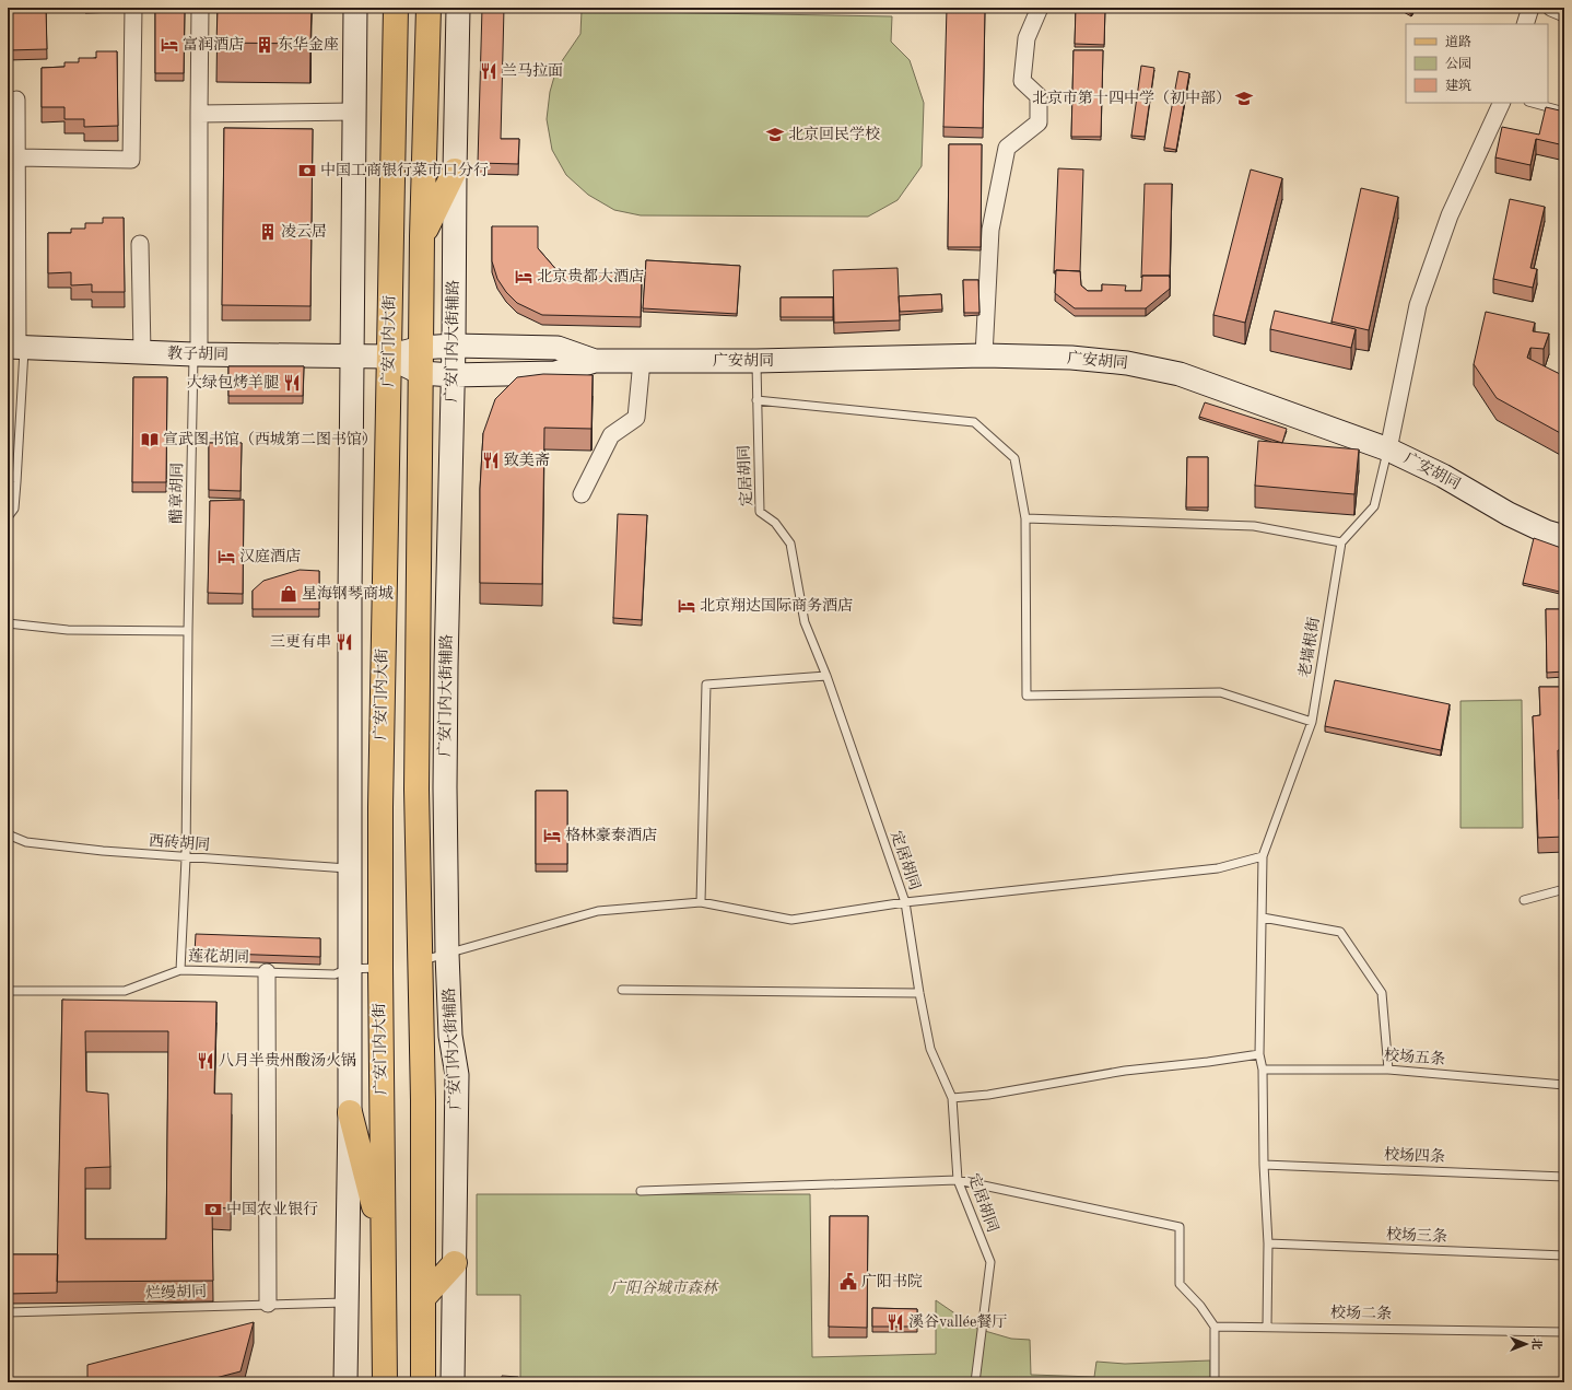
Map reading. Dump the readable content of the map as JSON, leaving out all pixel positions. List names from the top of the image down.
{
  "streets": {
    "main road": ["广安门内大街"],
    "street": ["广安门内大街辅路", "教子胡同", "广安胡同"],
    "lane": [
      "定居胡同",
      "醋章胡同",
      "老墙根街",
      "西砖胡同",
      "莲花胡同",
      "校场五条",
      "校场四条",
      "校场三条",
      "烂缦胡同",
      "校场二条"
    ]
  },
  "crossings": [
    ["广安门内大街", "教子胡同"],
    ["广安门内大街", "广安胡同"],
    ["广安门内大街", "莲花胡同"],
    ["广安门内大街辅路", "广安胡同"],
    ["教子胡同", "广安胡同"],
    ["教子胡同", "醋章胡同"],
    ["广安胡同", "定居胡同"],
    ["醋章胡同", "西砖胡同"],
    ["醋章胡同", "莲花胡同"]
  ],
  "parks": ["广阳谷城市森林"],
  "places": {
    "hotel": [
      "富润酒店",
      "北京贵都大酒店",
      "汉庭酒店",
      "北京翔达国际商务酒店",
      "格林豪泰酒店"
    ],
    "building": ["东华金座", "凌云居"],
    "restaurant": [
      "兰马拉面",
      "大绿包烤羊腿",
      "致美斋",
      "三更有串",
      "八月半贵州酸汤火锅",
      "溪谷vallée餐厅"
    ],
    "school or university": ["北京市第十四中学（初中部）", "北京回民学校"],
    "bank": ["中国工商银行菜市口分行", "中国农业银行"],
    "library": ["宣武图书馆（西城第二图书馆）"],
    "shop": ["星海钢琴商城"],
    "public building": ["广阳书院"]
  },
  "legend": ["道路", "公园", "建筑"],
  "north": "right"
}
